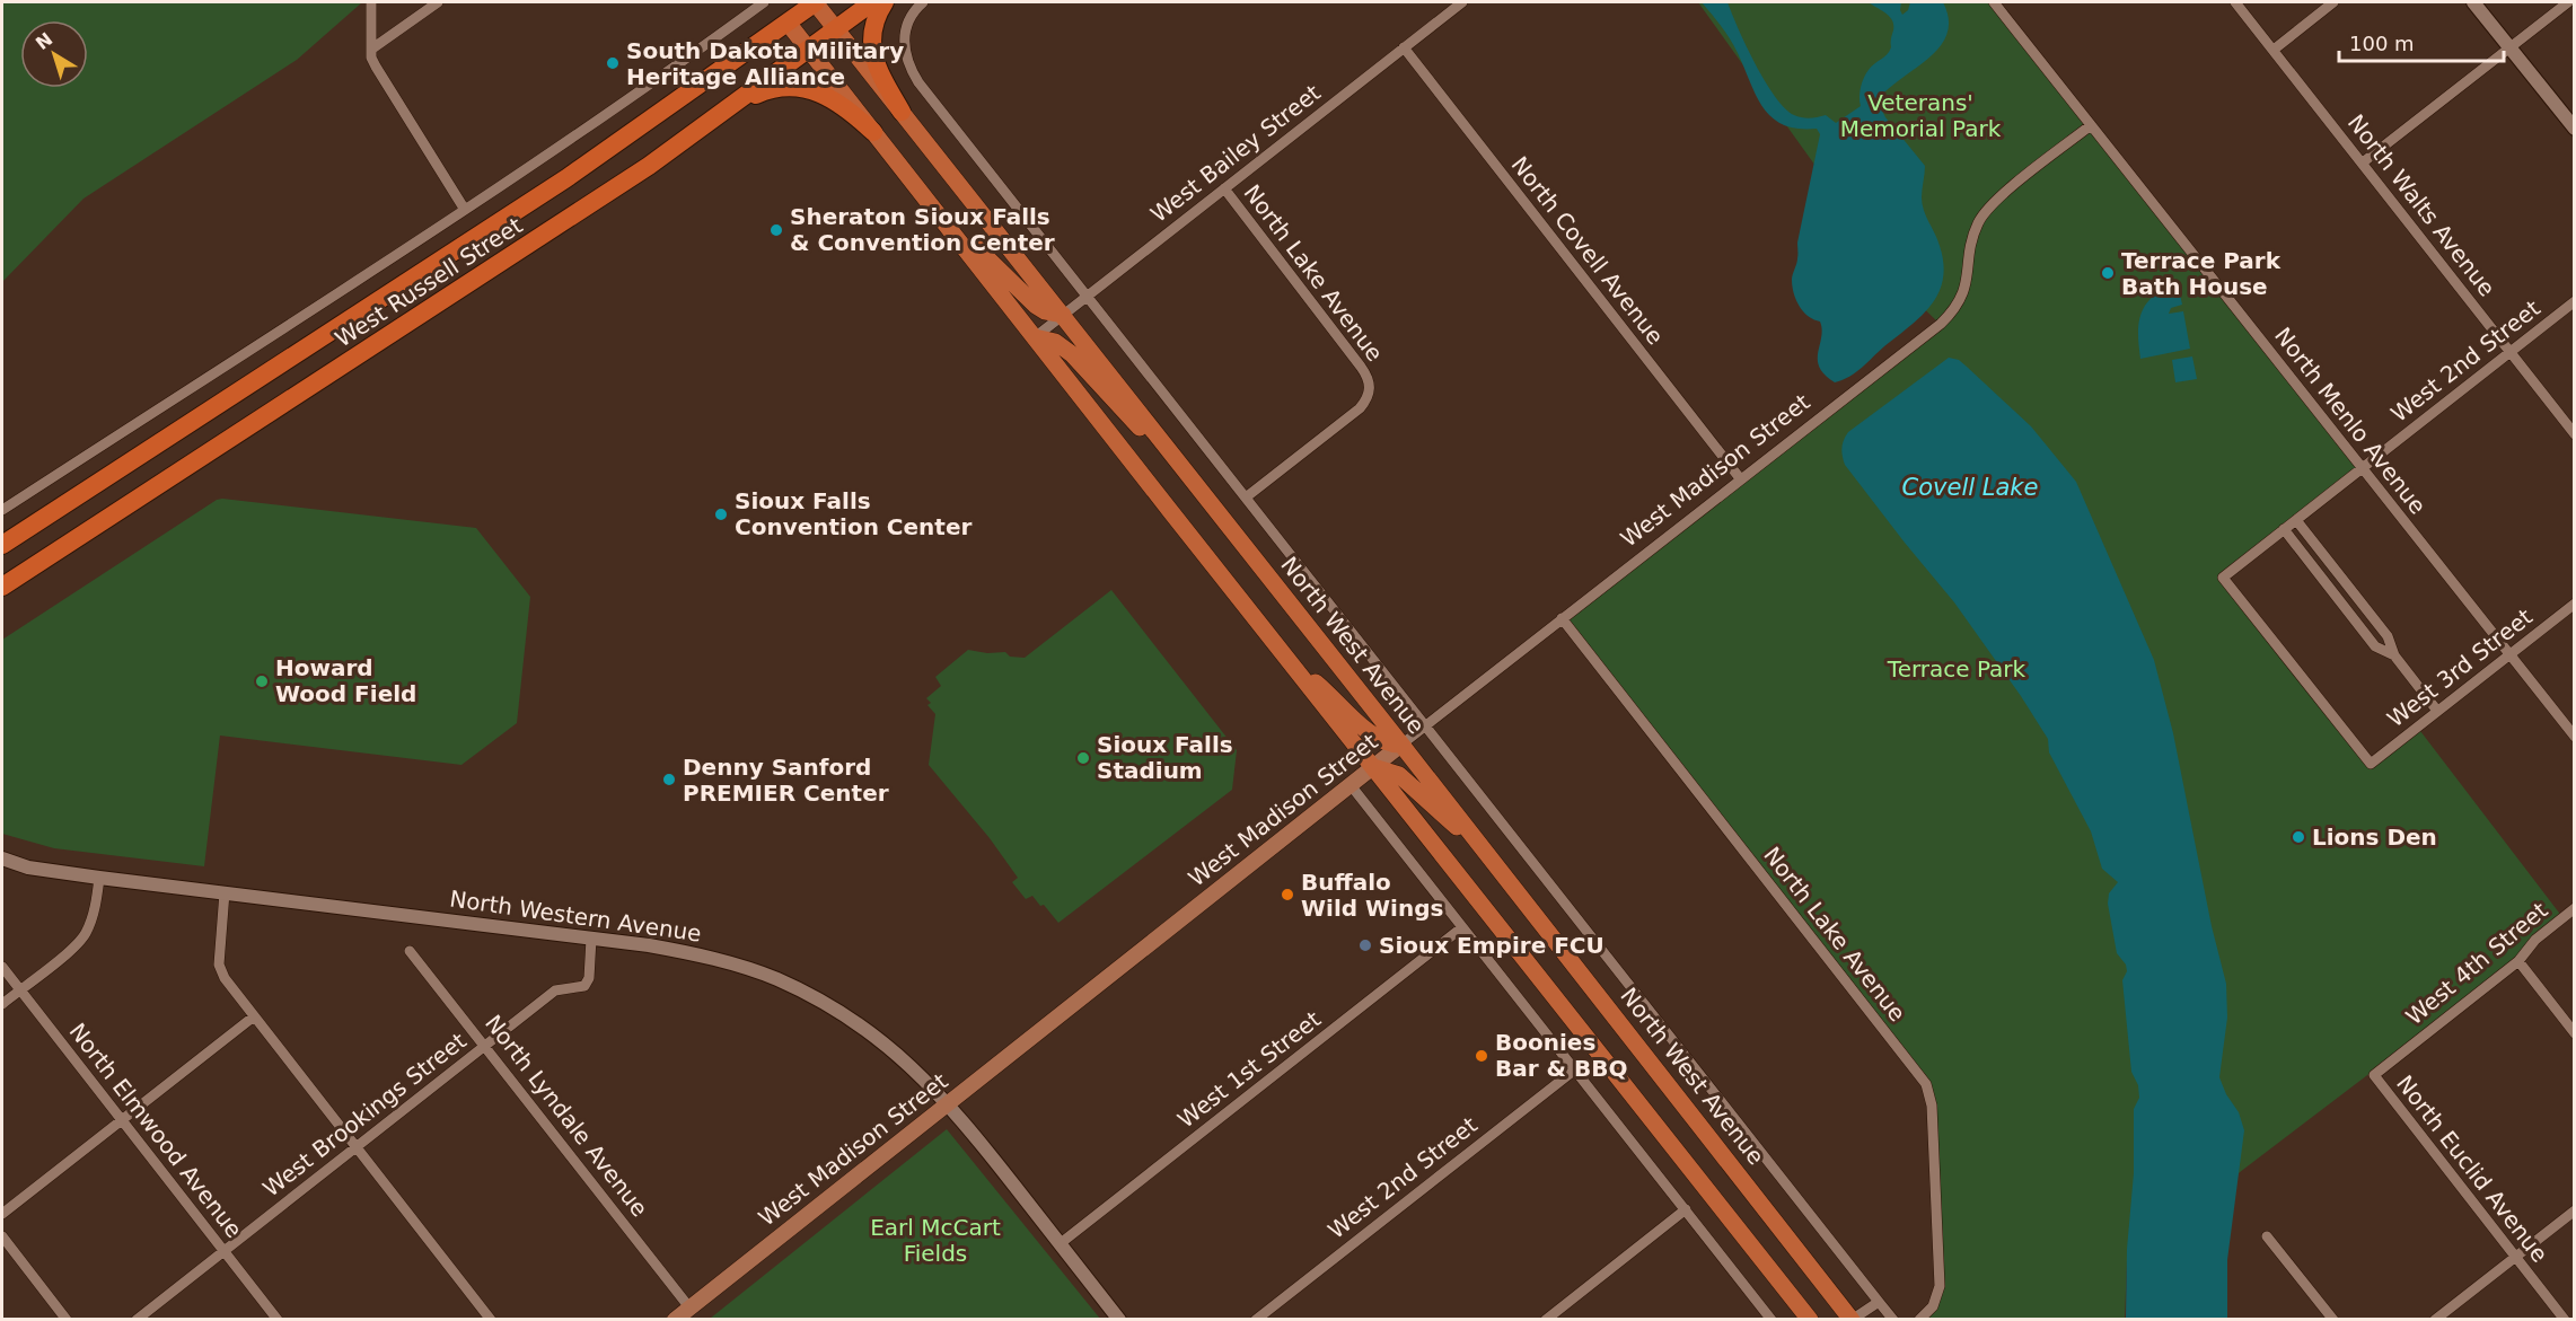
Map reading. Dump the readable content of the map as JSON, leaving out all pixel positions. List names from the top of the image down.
{
  "streets": {
    "highway": ["West Russell Street"],
    "main road": ["West Madison Street", "North West Avenue"],
    "street": [
      "West Bailey Street",
      "North Walts Avenue",
      "North Covell Avenue",
      "North Lake Avenue",
      "West 2nd Street",
      "North Menlo Avenue",
      "West 3rd Street",
      "North Western Avenue",
      "West 4th Street",
      "West 1st Street",
      "West Brookings Street",
      "North Lyndale Avenue",
      "North Elmwood Avenue",
      "North Euclid Avenue"
    ]
  },
  "crossings": [
    ["West Bailey Street", "North Covell Avenue"],
    ["West Bailey Street", "North Lake Avenue"],
    ["West Bailey Street", "North West Avenue"],
    ["North Walts Avenue", "West 2nd Street"],
    ["North Covell Avenue", "West Madison Street"],
    ["North Lake Avenue", "West Madison Street"],
    ["North Lake Avenue", "North West Avenue"],
    ["West Russell Street", "North West Avenue"],
    ["West 2nd Street", "North Menlo Avenue"],
    ["West 2nd Street", "West 3rd Street"],
    ["North Menlo Avenue", "West Madison Street"],
    ["North Menlo Avenue", "West 3rd Street"],
    ["West Madison Street", "North West Avenue"],
    ["West Madison Street", "North Western Avenue"],
    ["West Madison Street", "North Lyndale Avenue"],
    ["North Western Avenue", "West 1st Street"],
    ["North Western Avenue", "West Brookings Street"],
    ["West 4th Street", "North Euclid Avenue"],
    ["West Brookings Street", "North Lyndale Avenue"],
    ["West Brookings Street", "North Elmwood Avenue"]
  ],
  "water": ["Covell Lake"],
  "parks": ["Veterans' Memorial Park", "Terrace Park", "Earl McCart Fields"],
  "places": [
    "South Dakota Military Heritage Alliance",
    "Sheraton Sioux Falls & Convention Center",
    "Terrace Park Bath House",
    "Sioux Falls Convention Center",
    "Howard Wood Field",
    "Sioux Falls Stadium",
    "Denny Sanford PREMIER Center",
    "Lions Den",
    "Buffalo Wild Wings",
    "Sioux Empire FCU",
    "Boonies Bar & BBQ"
  ],
  "scale_bar": "100 m",
  "north": "top left"
}
